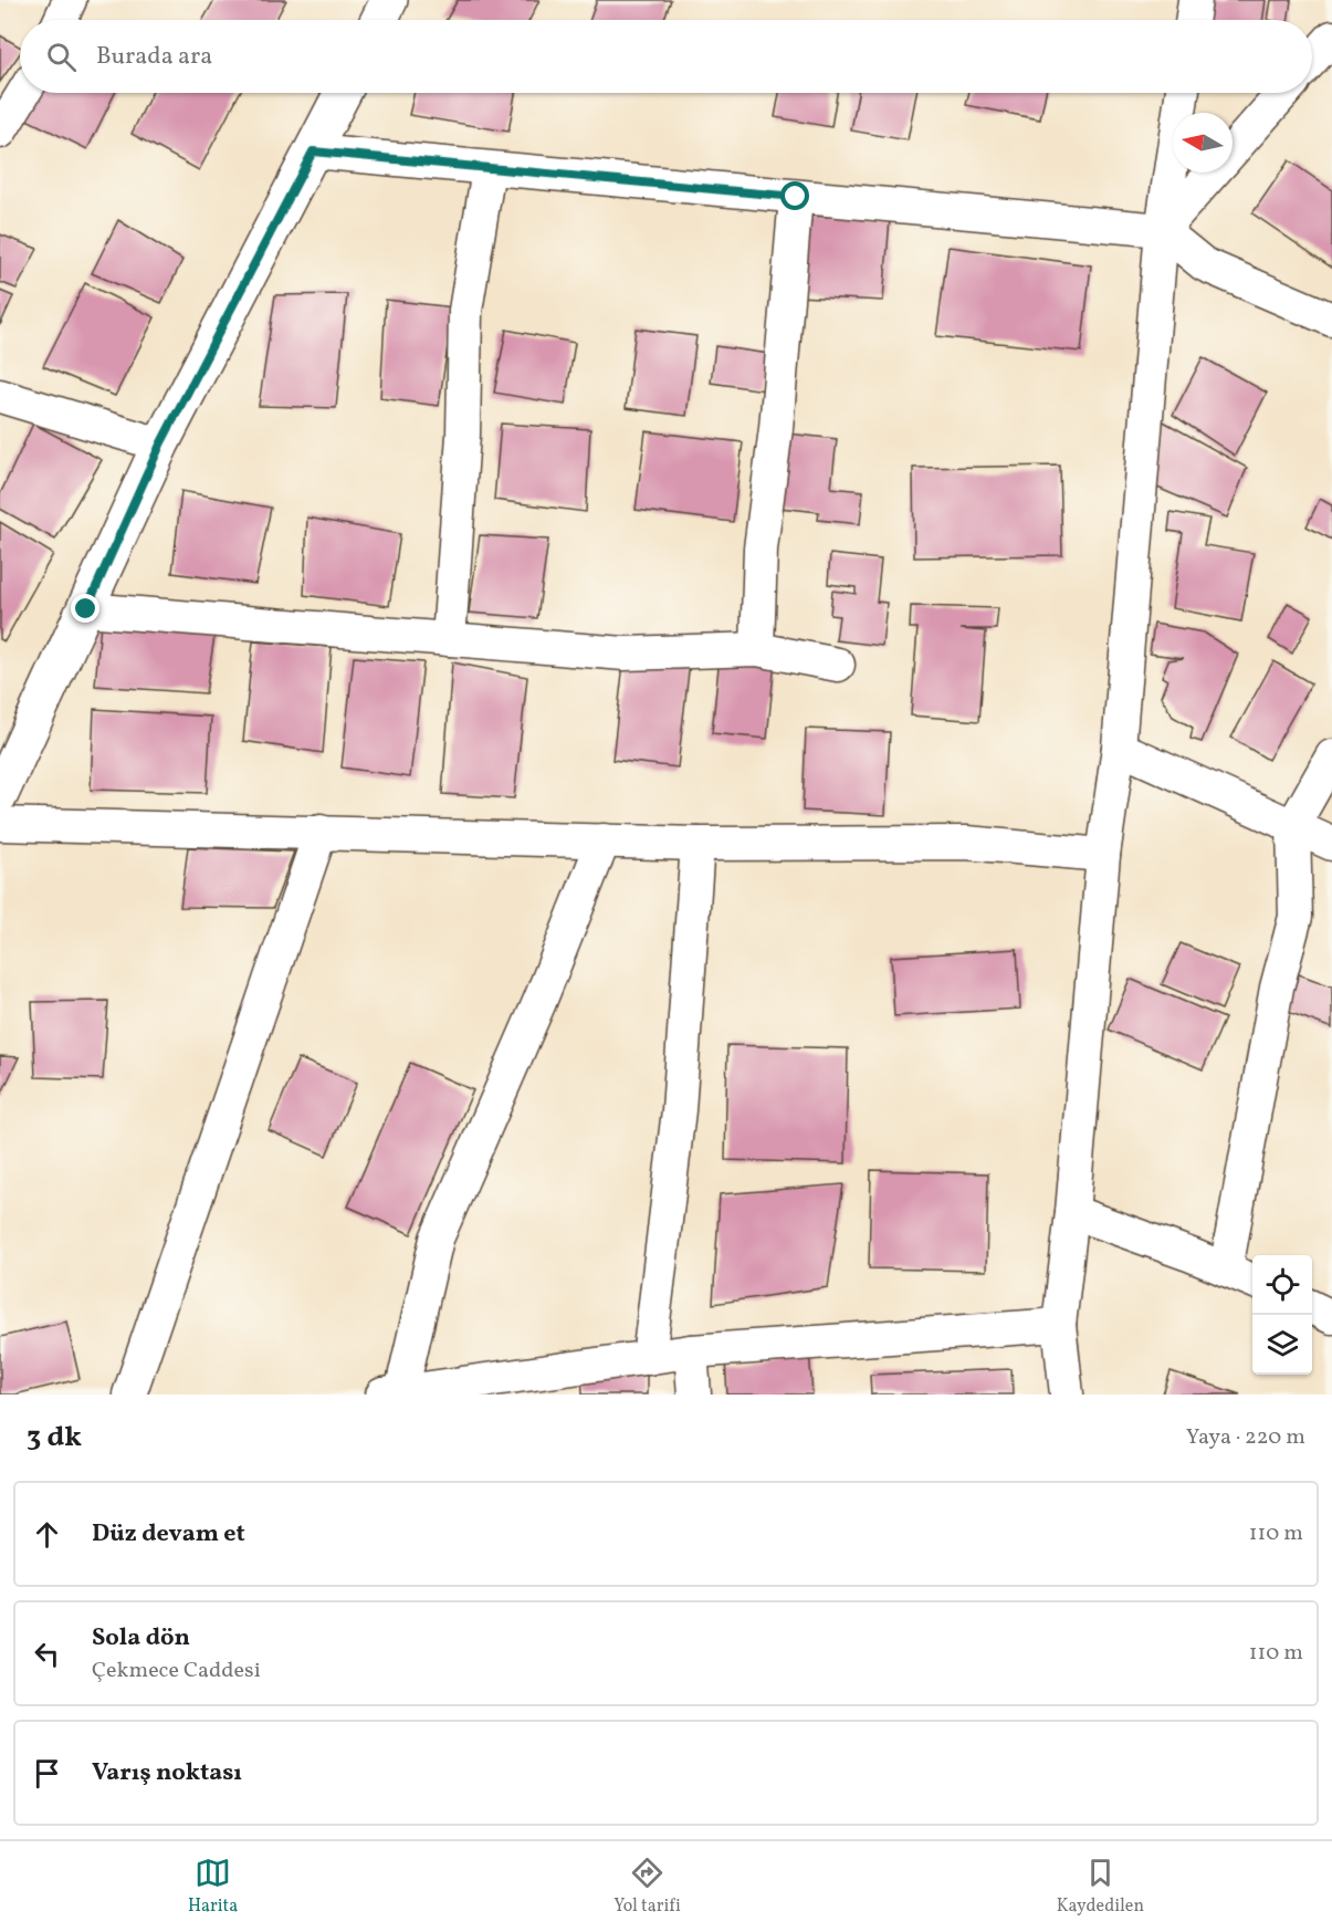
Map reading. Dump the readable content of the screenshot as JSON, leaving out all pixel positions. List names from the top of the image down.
{
  "north": "left",
  "page": {
    "search": "Burada ara",
    "heading": ["3 dk", "Yaya · 220 m"],
    "list": [
      ["Düz devam et", "110 m"],
      ["Sola dön", "Çekmece Caddesi", "110 m"],
      "Varış noktası"
    ],
    "nav": ["Harita", "Yol tarifi", "Kaydedilen"]
  }
}
